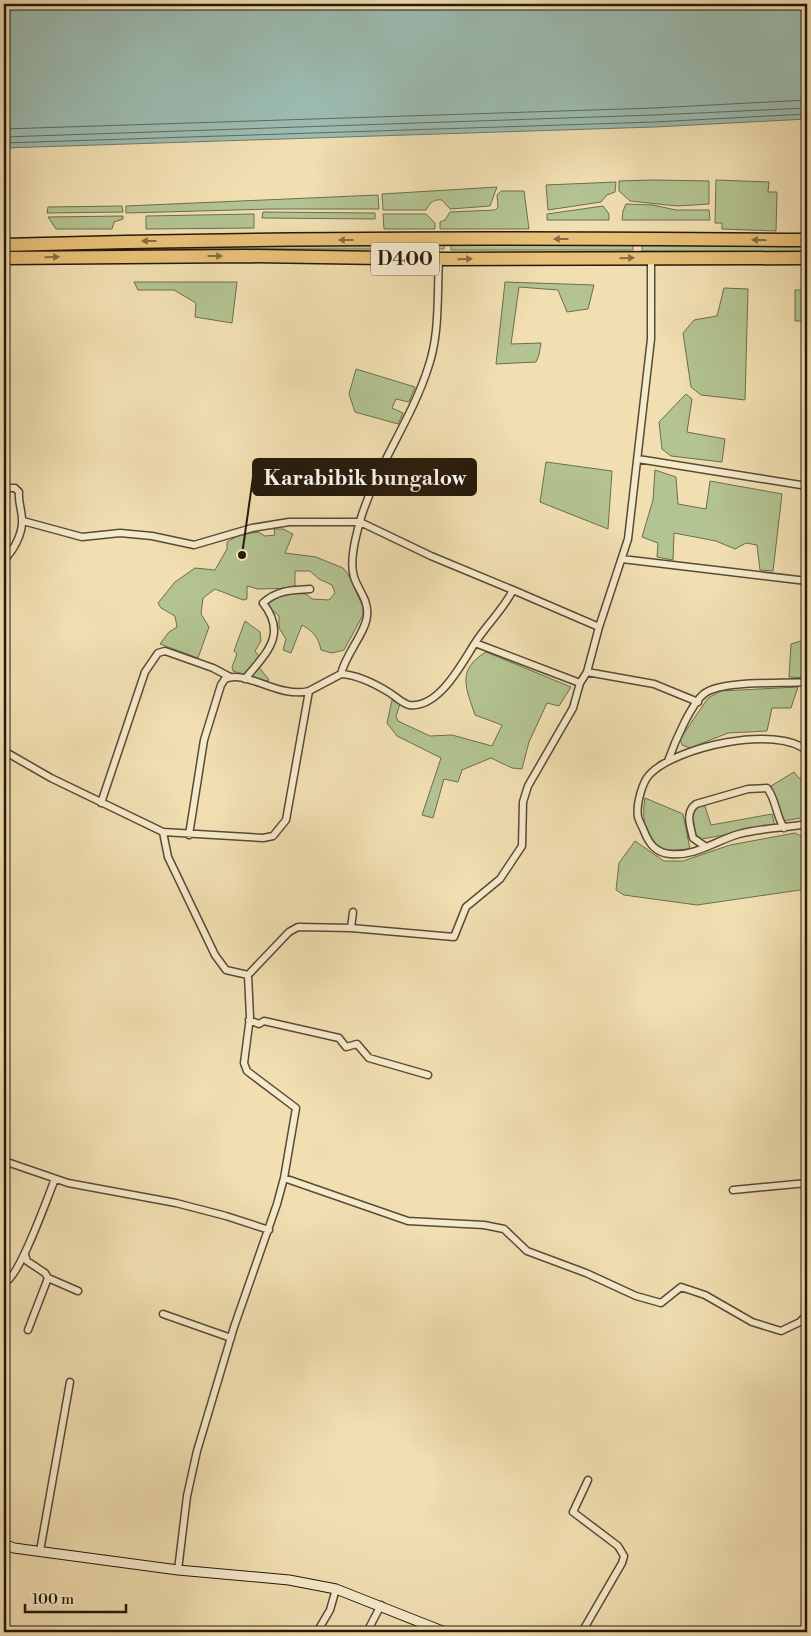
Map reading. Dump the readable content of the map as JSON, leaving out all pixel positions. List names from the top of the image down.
{
  "streets": {
    "highway": ["D400"]
  },
  "places": ["Karabibik bungalow"],
  "scale_bar": "100 m"
}
